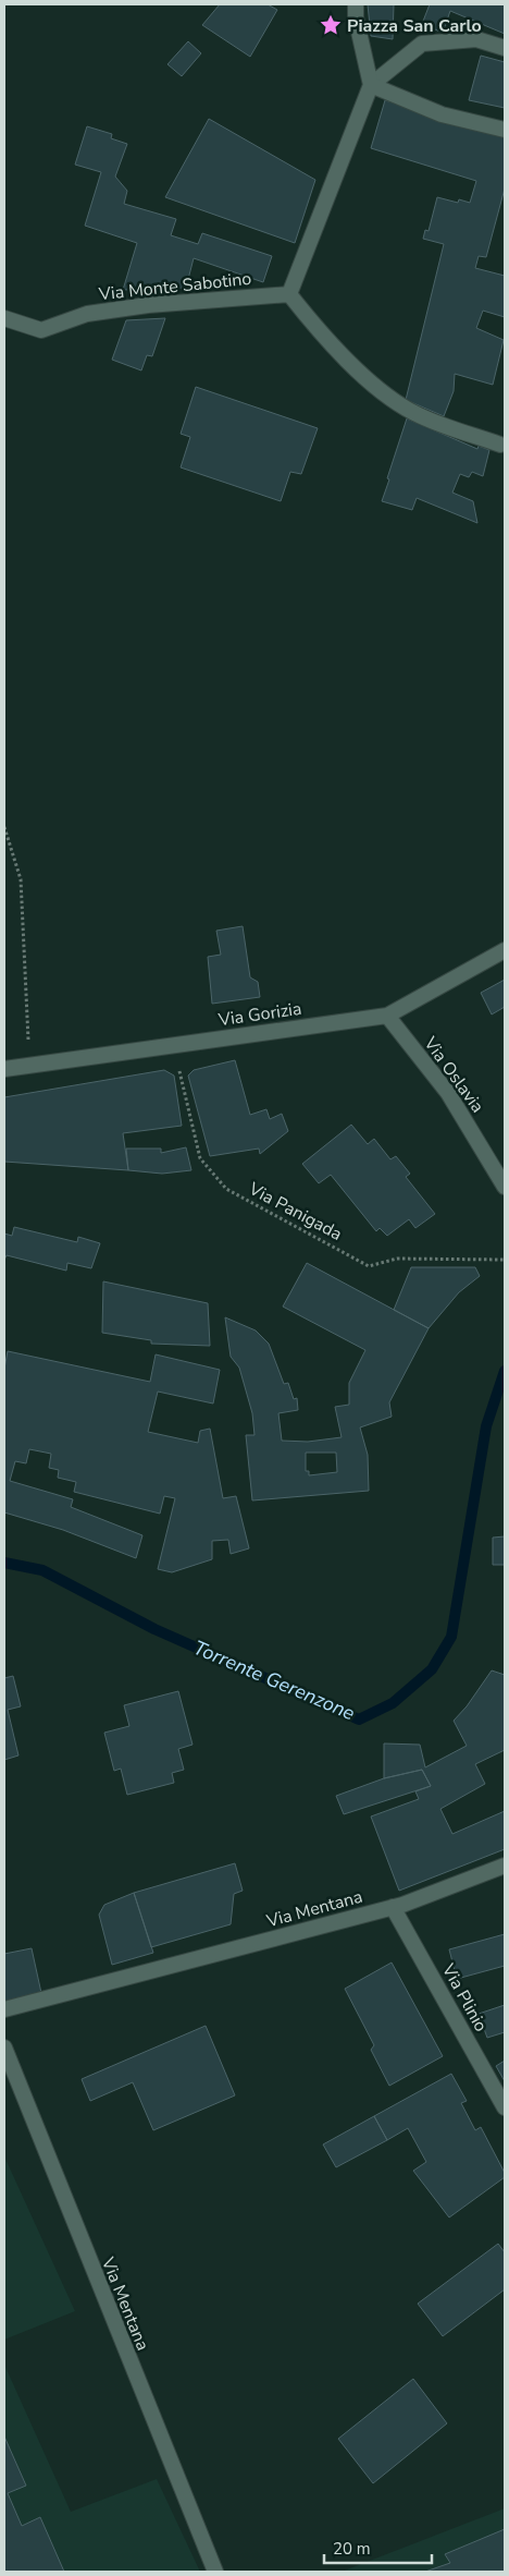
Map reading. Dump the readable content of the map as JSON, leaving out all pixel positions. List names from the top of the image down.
{
  "streets": {
    "street": [
      "Via Monte Sabotino",
      "Via Gorizia",
      "Via Oslavia",
      "Via Mentana",
      "Via Plinio"
    ],
    "path": ["Via Panigada"]
  },
  "crossings": [
    ["Via Gorizia", "Via Oslavia"],
    ["Via Gorizia", "Via Panigada"],
    ["Via Mentana", "Via Plinio"]
  ],
  "water": ["Torrente Gerenzone"],
  "places": {
    "place": ["Piazza San Carlo"]
  },
  "scale_bar": "20 m"
}
